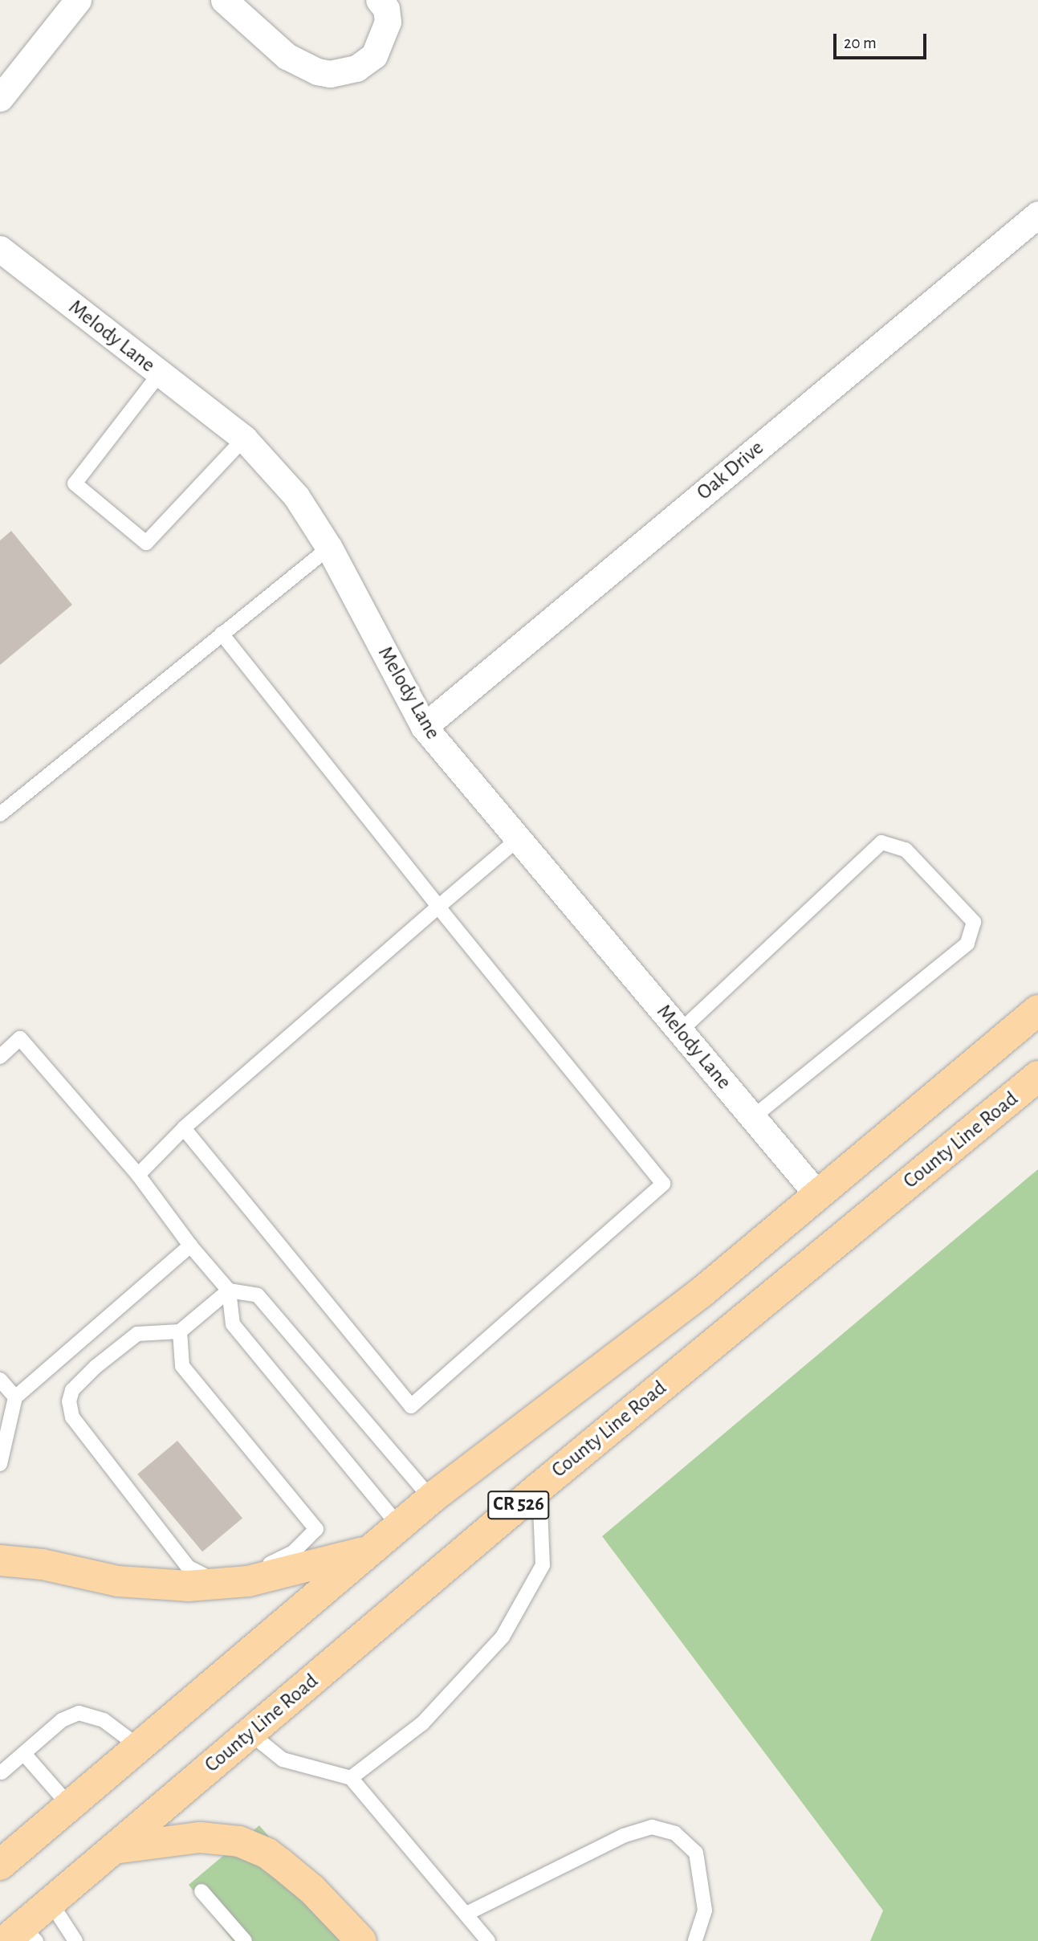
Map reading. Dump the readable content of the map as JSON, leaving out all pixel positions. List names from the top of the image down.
{
  "streets": {
    "main road": ["County Line Road", "CR 526"],
    "street": ["Melody Lane", "Oak Drive"]
  },
  "crossings": [
    ["Melody Lane", "Oak Drive"],
    ["Melody Lane", "CR 526"]
  ],
  "scale_bar": "20 m"
}
